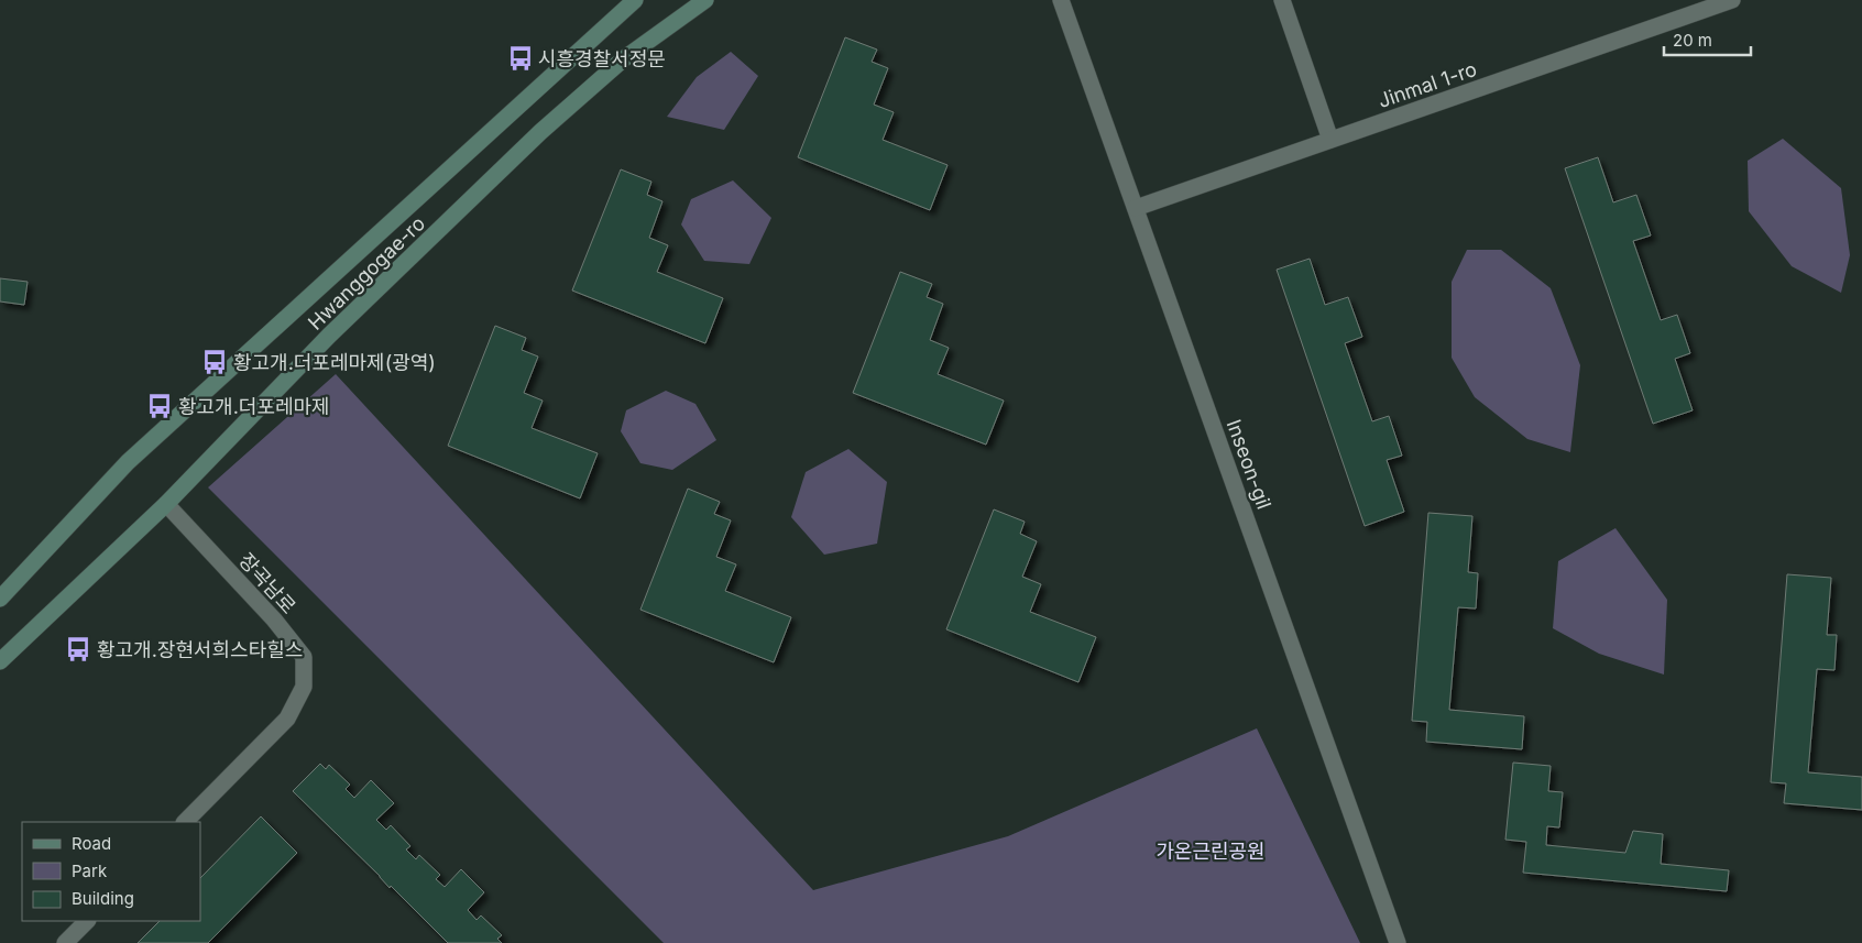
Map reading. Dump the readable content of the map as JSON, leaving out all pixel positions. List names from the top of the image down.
{
  "streets": {
    "main road": ["Hwanggogae-ro"],
    "street": ["Jinmal 1-ro", "Inseon-gil", "장곡남로"]
  },
  "crossings": [
    ["Jinmal 1-ro", "Inseon-gil"],
    ["Hwanggogae-ro", "장곡남로"]
  ],
  "parks": ["가온근린공원"],
  "places": {
    "bus stop": [
      "시흥경찰서정문",
      "황고개.더포레마제(광역)",
      "황고개.더포레마제",
      "황고개.장현서희스타힐스"
    ]
  },
  "legend": ["Road", "Park", "Building"],
  "scale_bar": "20 m"
}
